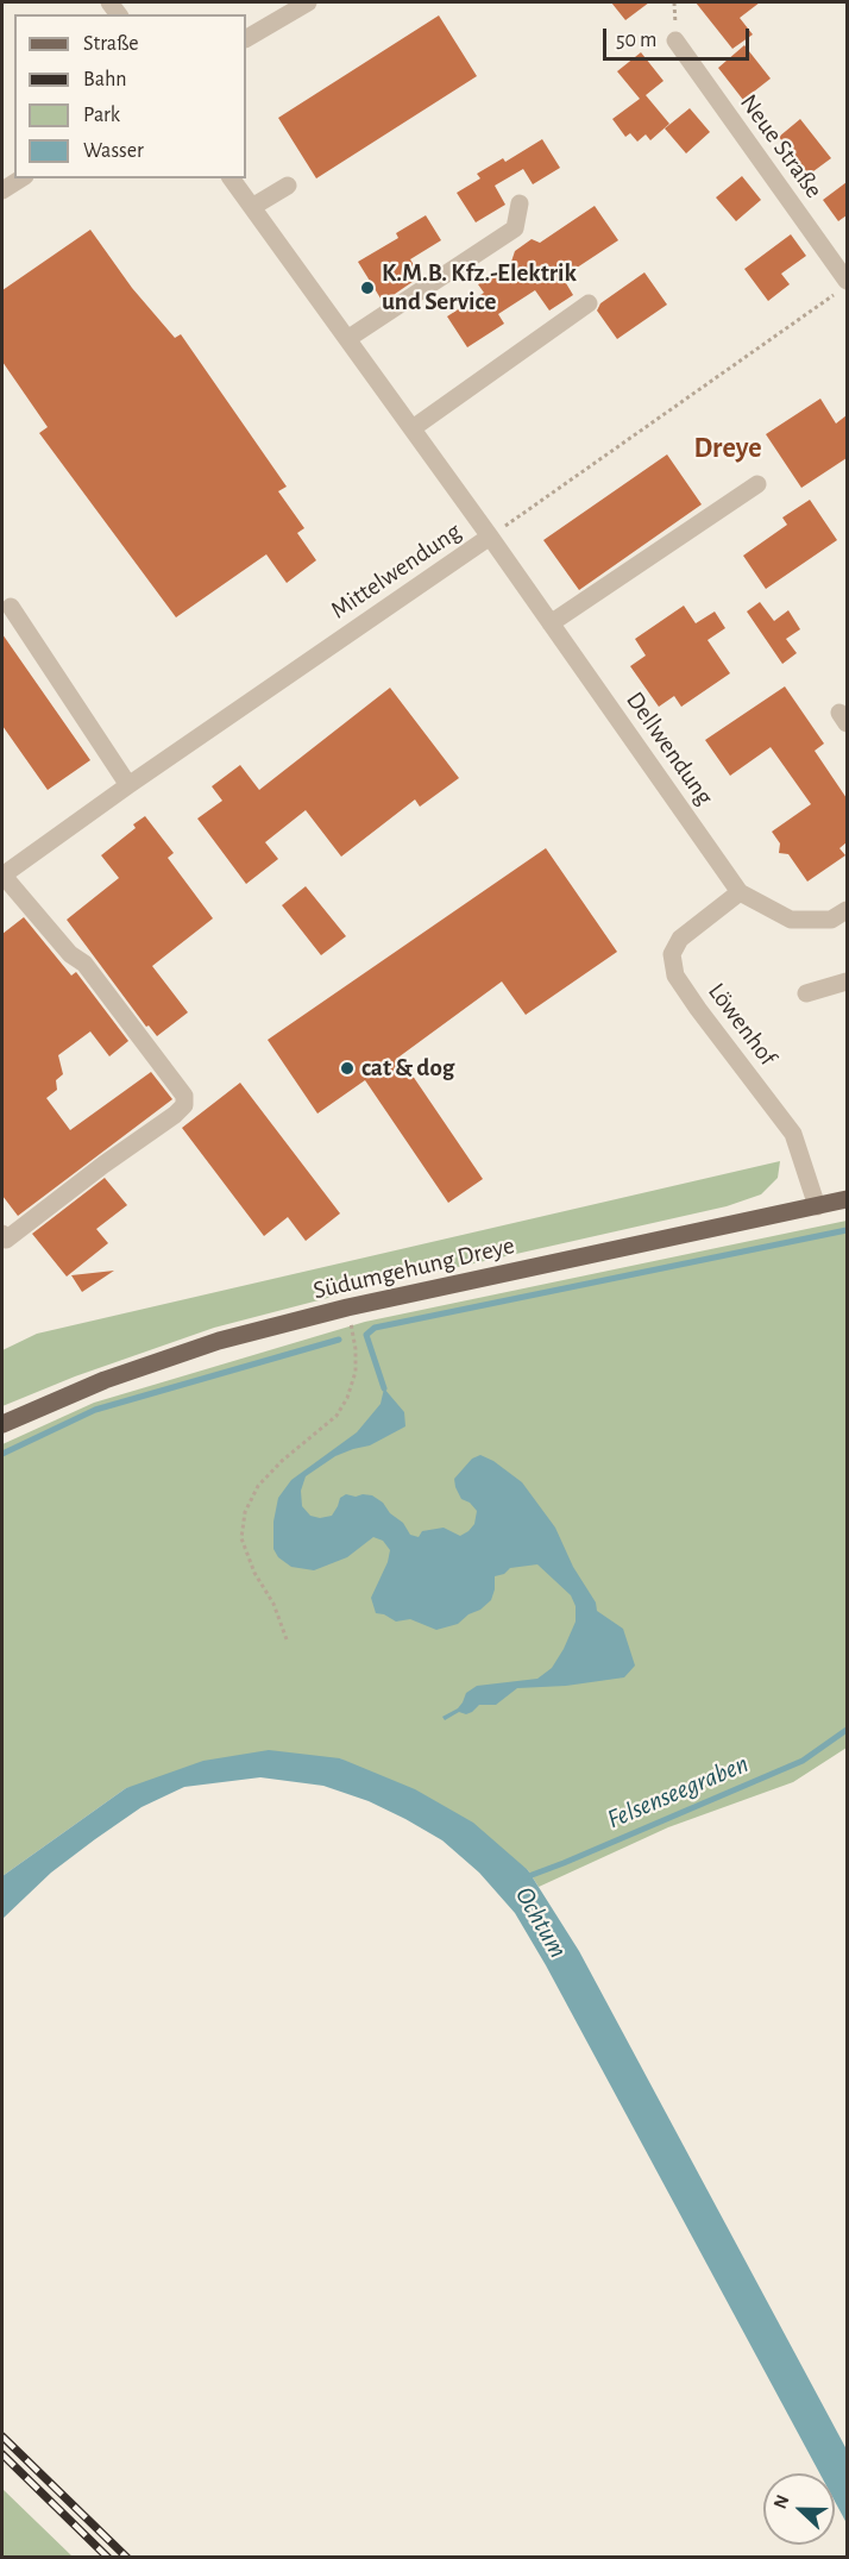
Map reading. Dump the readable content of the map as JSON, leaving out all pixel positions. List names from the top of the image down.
{
  "streets": {
    "main road": ["Südumgehung Dreye"],
    "street": [
      "Neue Straße",
      "Mittelwendung",
      "Dellwendung",
      "Löwenhof"
    ]
  },
  "crossings": [
    ["Mittelwendung", "Dellwendung"],
    ["Dellwendung", "Löwenhof"],
    ["Löwenhof", "Südumgehung Dreye"]
  ],
  "districts": ["Dreye"],
  "water": ["Felsenseegraben", "Ochtum"],
  "places": ["K.M.B. Kfz.-Elektrik und Service", "cat & dog"],
  "legend": [
    "Straße",
    "Bahn",
    "Park",
    "Wasser"
  ],
  "scale_bar": "50 m",
  "north": "left"
}
